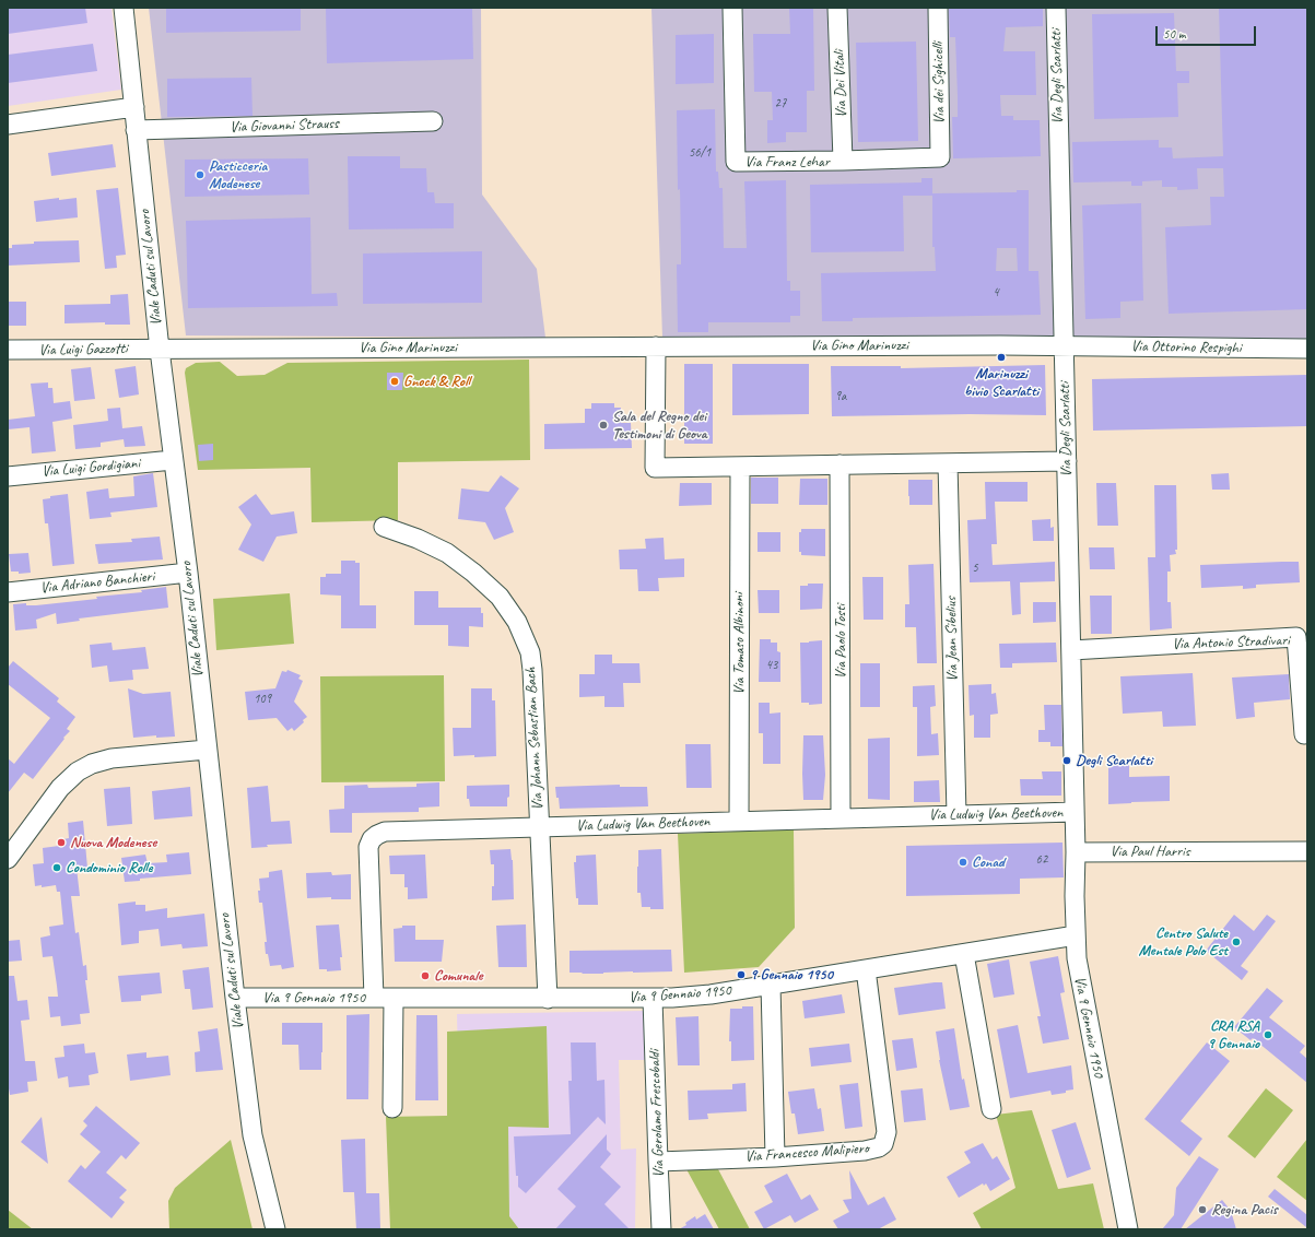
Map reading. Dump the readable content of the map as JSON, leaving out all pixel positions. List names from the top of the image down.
{
  "streets": {
    "street": [
      "Via Degli Scarlatti",
      "Via dei Sighicelli",
      "Via Dei Vitali",
      "Via Giovanni Strauss",
      "Via Franz Lehar",
      "Viale Caduti sul Lavoro",
      "Via Gino Marinuzzi",
      "Via Ottorino Respighi",
      "Via Luigi Gazzotti",
      "Via Luigi Gordigiani",
      "Via Adriano Banchieri",
      "Via Jean Sibelius",
      "Via Paolo Tosti",
      "Via Antonio Stradivari",
      "Via Tomaso Albinoni",
      "Via Johann Sebastian Bach",
      "Via Ludwig Van Beethoven",
      "Via Paul Harris",
      "Via 9 Gennaio 1950",
      "Via Gerolamo Frescobaldi",
      "Via Francesco Malipiero"
    ]
  },
  "crossings": [
    ["Via Degli Scarlatti", "Via Gino Marinuzzi"],
    ["Via Degli Scarlatti", "Via Ottorino Respighi"],
    ["Via Degli Scarlatti", "Via Antonio Stradivari"],
    ["Via Degli Scarlatti", "Via Ludwig Van Beethoven"],
    ["Via Degli Scarlatti", "Via Paul Harris"],
    ["Via dei Sighicelli", "Via Franz Lehar"],
    ["Via Dei Vitali", "Via Franz Lehar"],
    ["Via Giovanni Strauss", "Viale Caduti sul Lavoro"],
    ["Viale Caduti sul Lavoro", "Via Gino Marinuzzi"],
    ["Viale Caduti sul Lavoro", "Via Luigi Gazzotti"],
    ["Viale Caduti sul Lavoro", "Via Luigi Gordigiani"],
    ["Viale Caduti sul Lavoro", "Via Adriano Banchieri"],
    ["Viale Caduti sul Lavoro", "Via 9 Gennaio 1950"],
    ["Via Gino Marinuzzi", "Via Ottorino Respighi"],
    ["Via Gino Marinuzzi", "Via Luigi Gazzotti"],
    ["Via Jean Sibelius", "Via Ludwig Van Beethoven"],
    ["Via Paolo Tosti", "Via Ludwig Van Beethoven"],
    ["Via Tomaso Albinoni", "Via Ludwig Van Beethoven"],
    ["Via Johann Sebastian Bach", "Via Ludwig Van Beethoven"],
    ["Via Johann Sebastian Bach", "Via 9 Gennaio 1950"],
    ["Via Ludwig Van Beethoven", "Via 9 Gennaio 1950"],
    ["Via 9 Gennaio 1950", "Via Gerolamo Frescobaldi"],
    ["Via 9 Gennaio 1950", "Via Francesco Malipiero"],
    ["Via Gerolamo Frescobaldi", "Via Francesco Malipiero"]
  ],
  "places": [
    "Pasticceria Modenese",
    "Marinuzzi bivio Scarlatti",
    "Gnock & Roll",
    "Sala del Regno dei Testimoni di Geova",
    "Degli Scarlatti",
    "Nuova Modenese",
    "Conad",
    "Condominio Rolle",
    "Centro Salute Mentale Polo Est",
    "9 Gennaio 1950",
    "Comunale",
    "CRA RSA 9 Gennaio",
    "Regina Pacis"
  ],
  "house_numbers": [
    "27",
    "56/1",
    "4",
    "9a",
    "5",
    "43",
    "109",
    "62"
  ],
  "scale_bar": "50 m"
}
